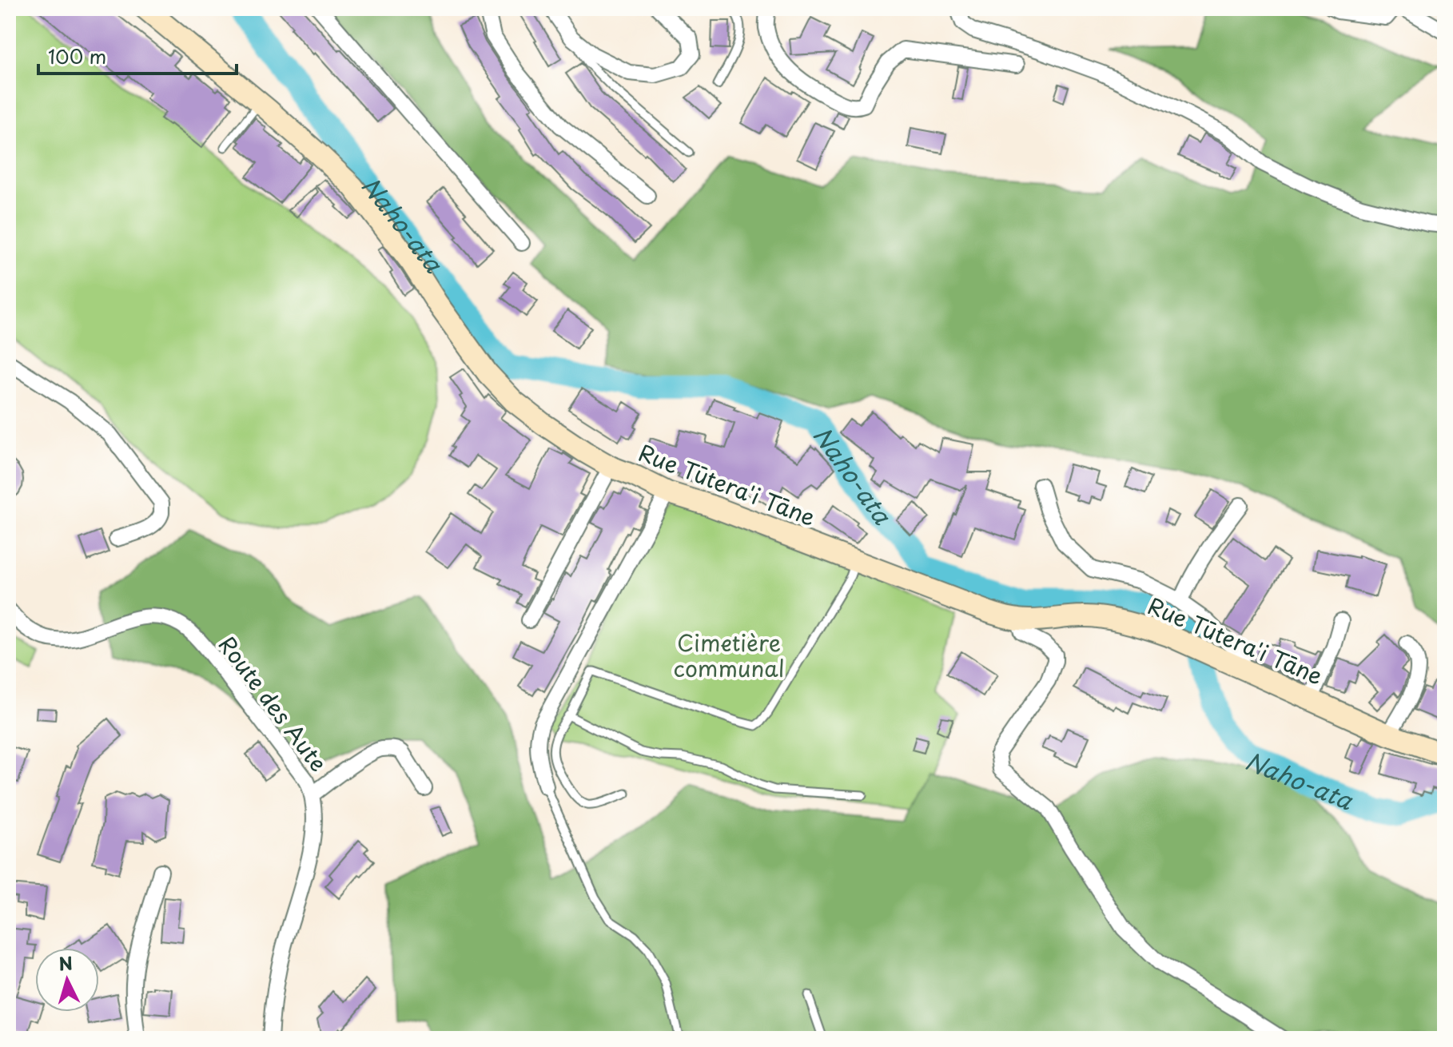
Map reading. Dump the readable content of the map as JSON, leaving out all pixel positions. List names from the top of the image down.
{
  "streets": {
    "street": ["Rue Tūtera'i Tāne", "Route des Aute"]
  },
  "water": ["Naho-ata"],
  "parks": ["Cimetière communal"],
  "scale_bar": "100 m",
  "north": "top"
}
